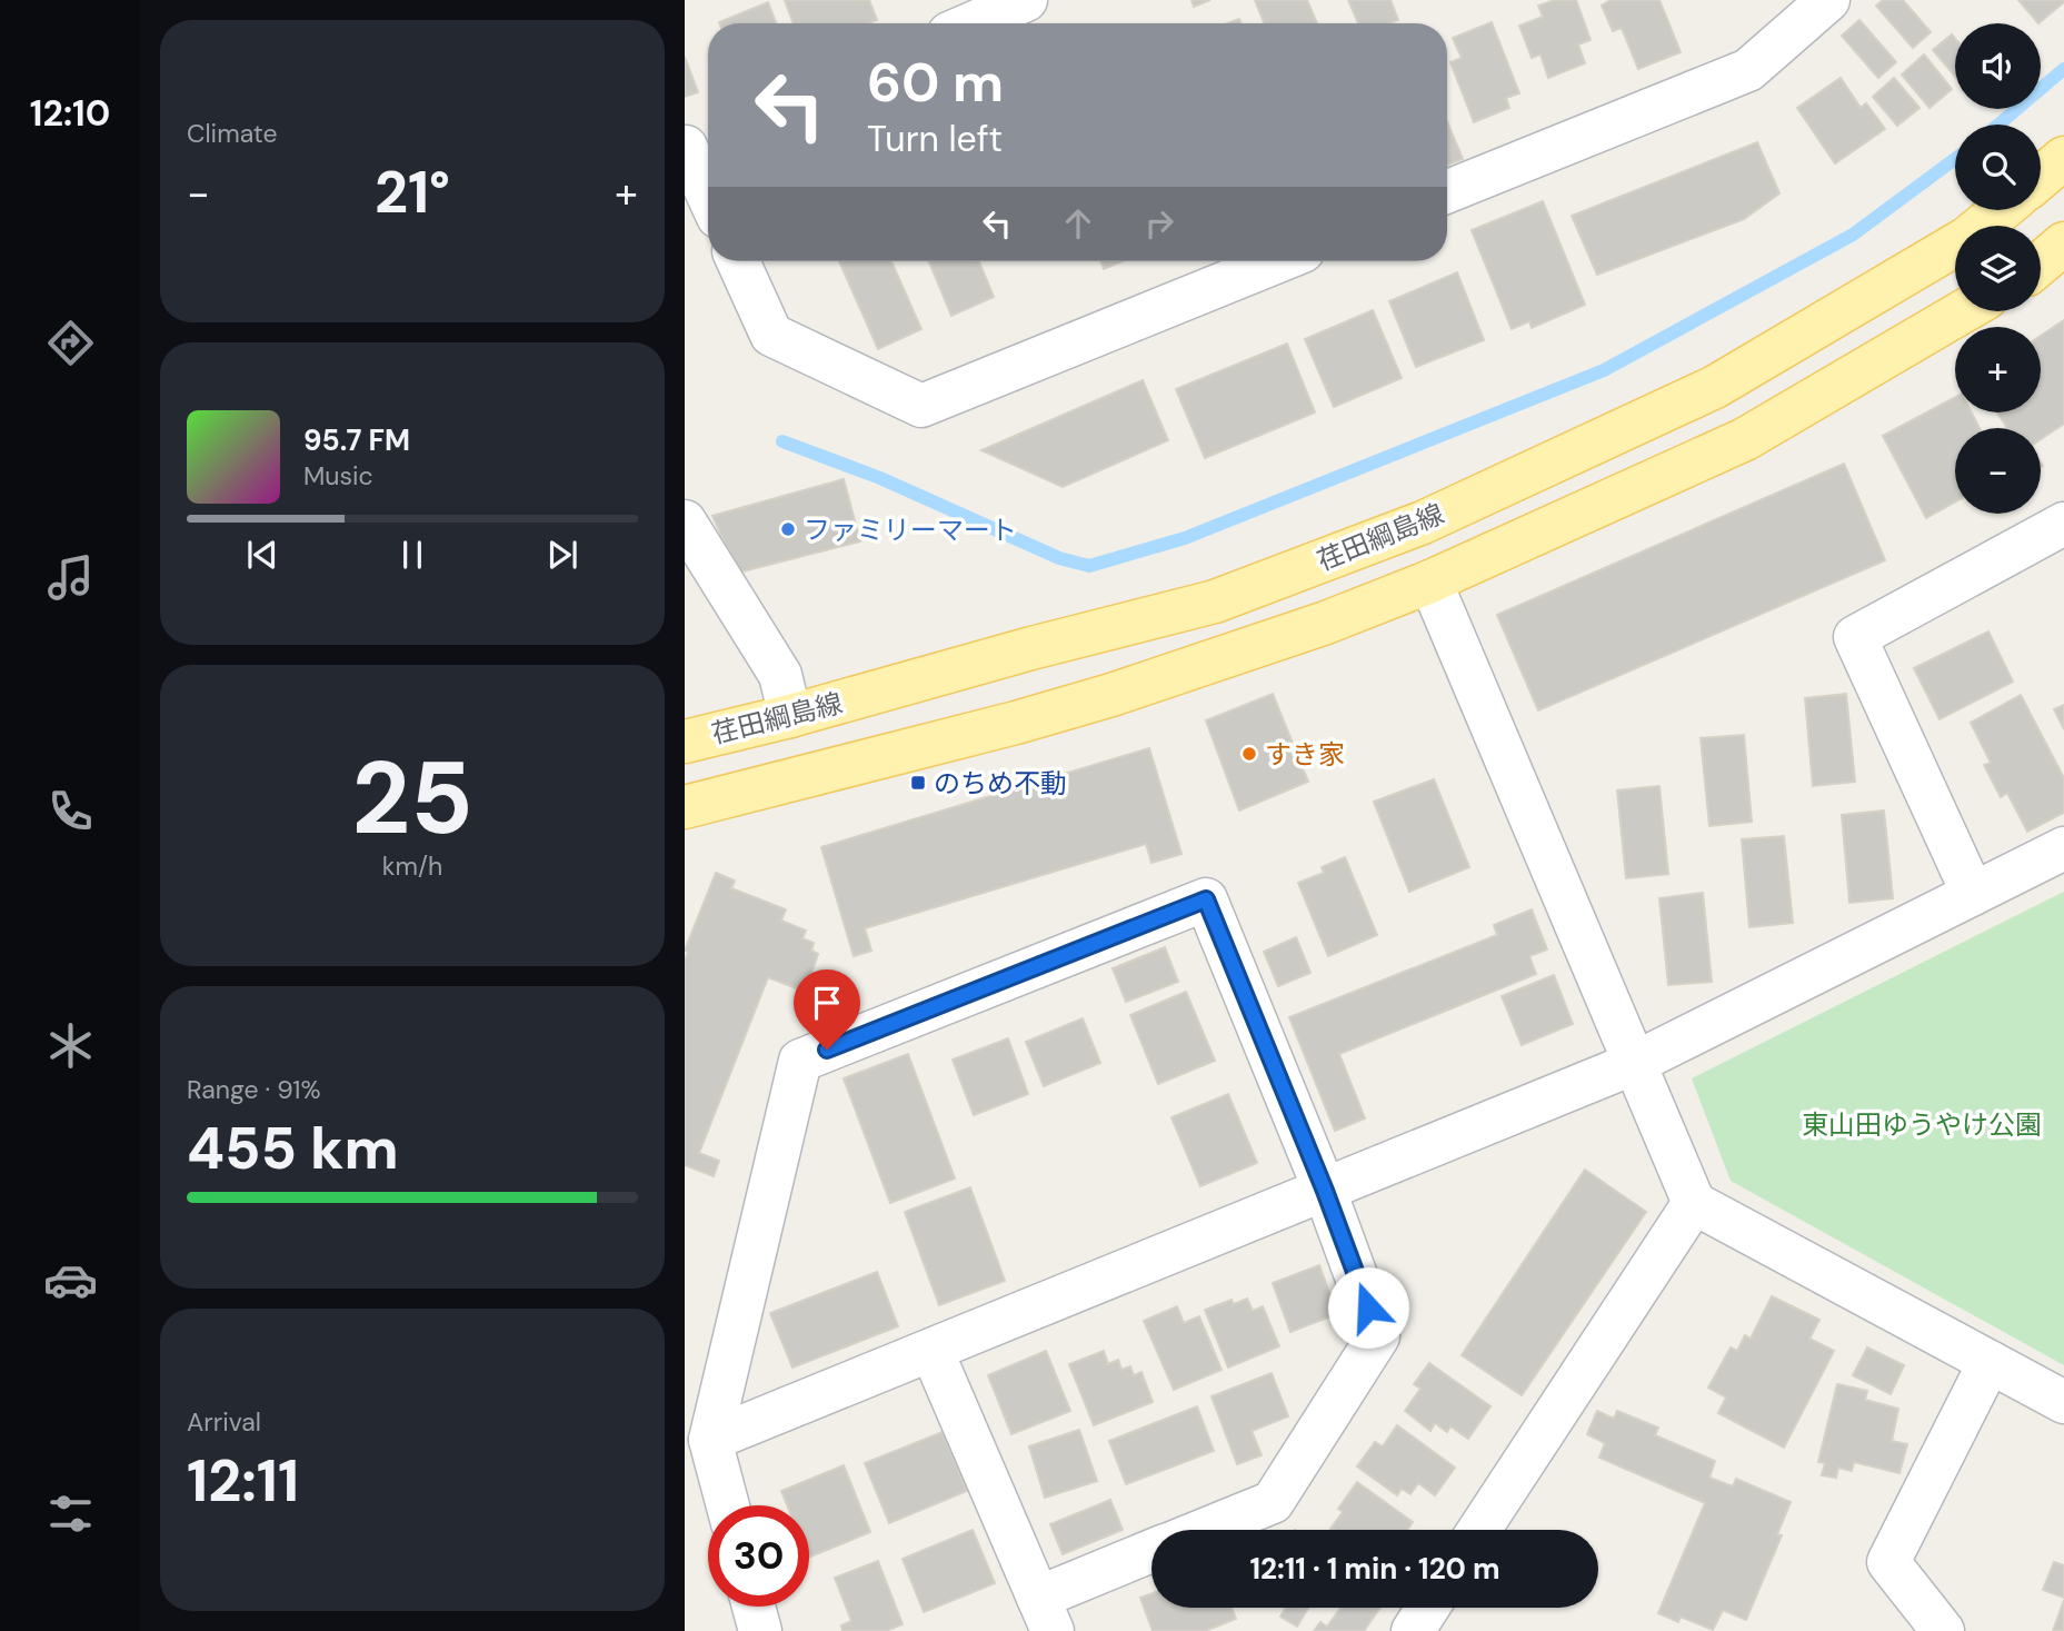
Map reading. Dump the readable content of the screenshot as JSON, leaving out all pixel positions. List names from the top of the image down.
{
  "streets": {
    "main road": ["荏田綱島線"]
  },
  "parks": ["東山田ゆうやけ公園"],
  "places": {
    "other": ["ファミリーマート", "すき家"],
    "transit": ["のちめ不動"]
  },
  "page": {
    "tabs": "12:10",
    "tile": [
      "Climate",
      ["25", "km/h"],
      ["Range · 91%", "455 km"],
      ["Arrival", "12:11"]
    ],
    "map_buttons": ["+", "−"],
    "turn": ["60 m", "Turn left"],
    "heat": ["−", "21°", "+"],
    "song": ["95.7 FM", "Music"],
    "limit": "30",
    "trip": "12:11 · 1 min · 120 m"
  }
}
